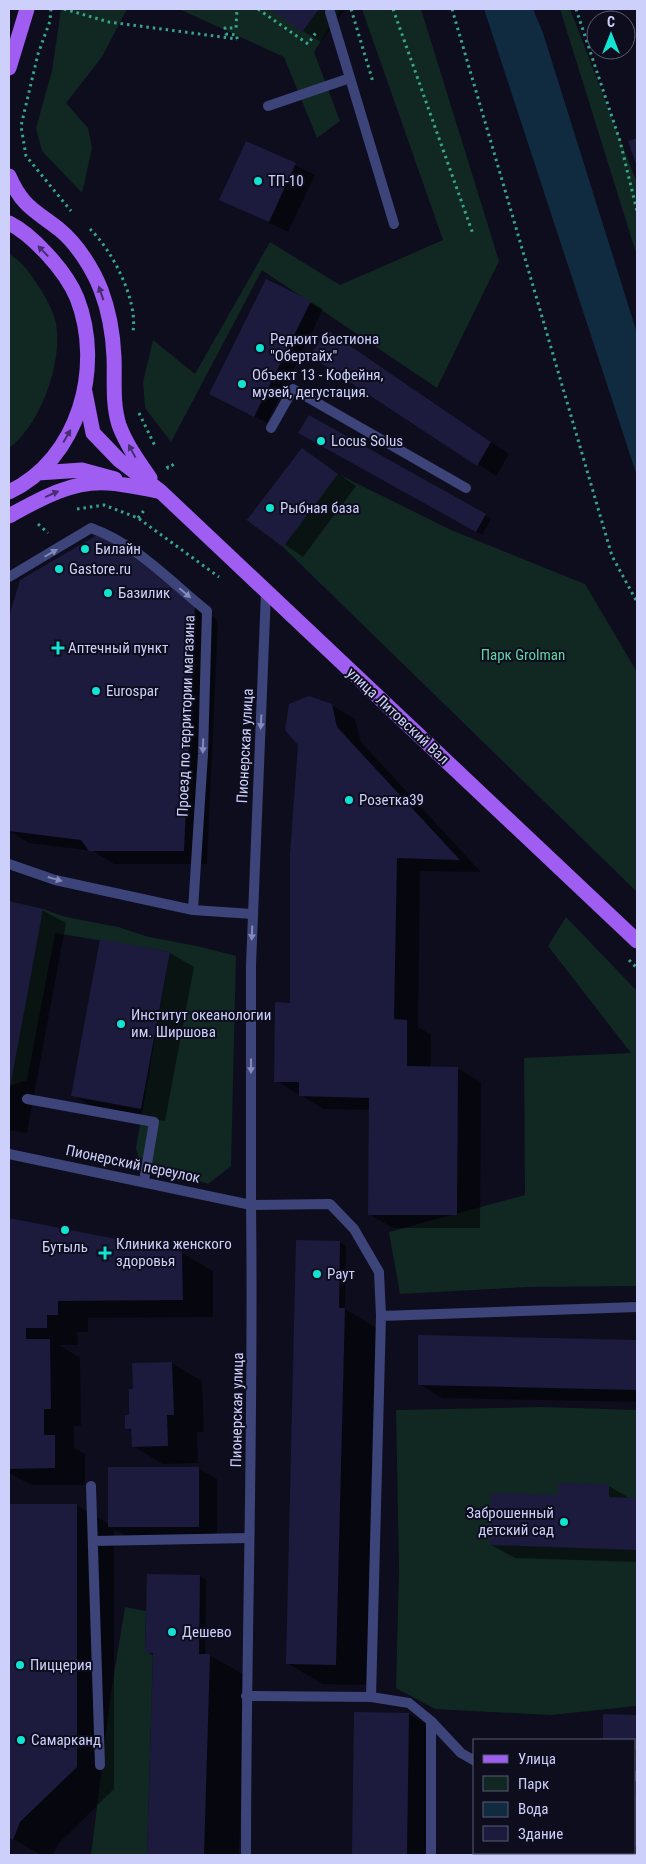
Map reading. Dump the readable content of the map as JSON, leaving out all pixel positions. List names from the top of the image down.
{
  "streets": {
    "main road": ["улица Литовский Вал"],
    "street": ["Проезд по территории магазина", "Пионерская улица", "Пионерский переулок"]
  },
  "crossings": [
    ["улица Литовский Вал", "Пионерская улица"],
    ["Пионерская улица", "Пионерский переулок"]
  ],
  "one_way": ["Пионерская улица"],
  "parks": ["Парк Grolman"],
  "places": {
    "other": [
      "ТП-10",
      "Редюит бастиона \"Обертайх\"",
      "Объект 13 - Кофейня, музей, дегустация.",
      "Locus Solus",
      "Рыбная база",
      "Билайн",
      "Gastore.ru",
      "Базилик",
      "Eurospar",
      "Розетка39",
      "Институт океанологии им. Ширшова",
      "Бутыль",
      "Раут",
      "Заброшенный детский сад",
      "Дешево",
      "Пиццерия",
      "Самарканд"
    ],
    "health": ["Аптечный пункт", "Клиника женского здоровья"]
  },
  "legend": [
    "Улица",
    "Парк",
    "Вода",
    "Здание"
  ],
  "north": "top"
}
